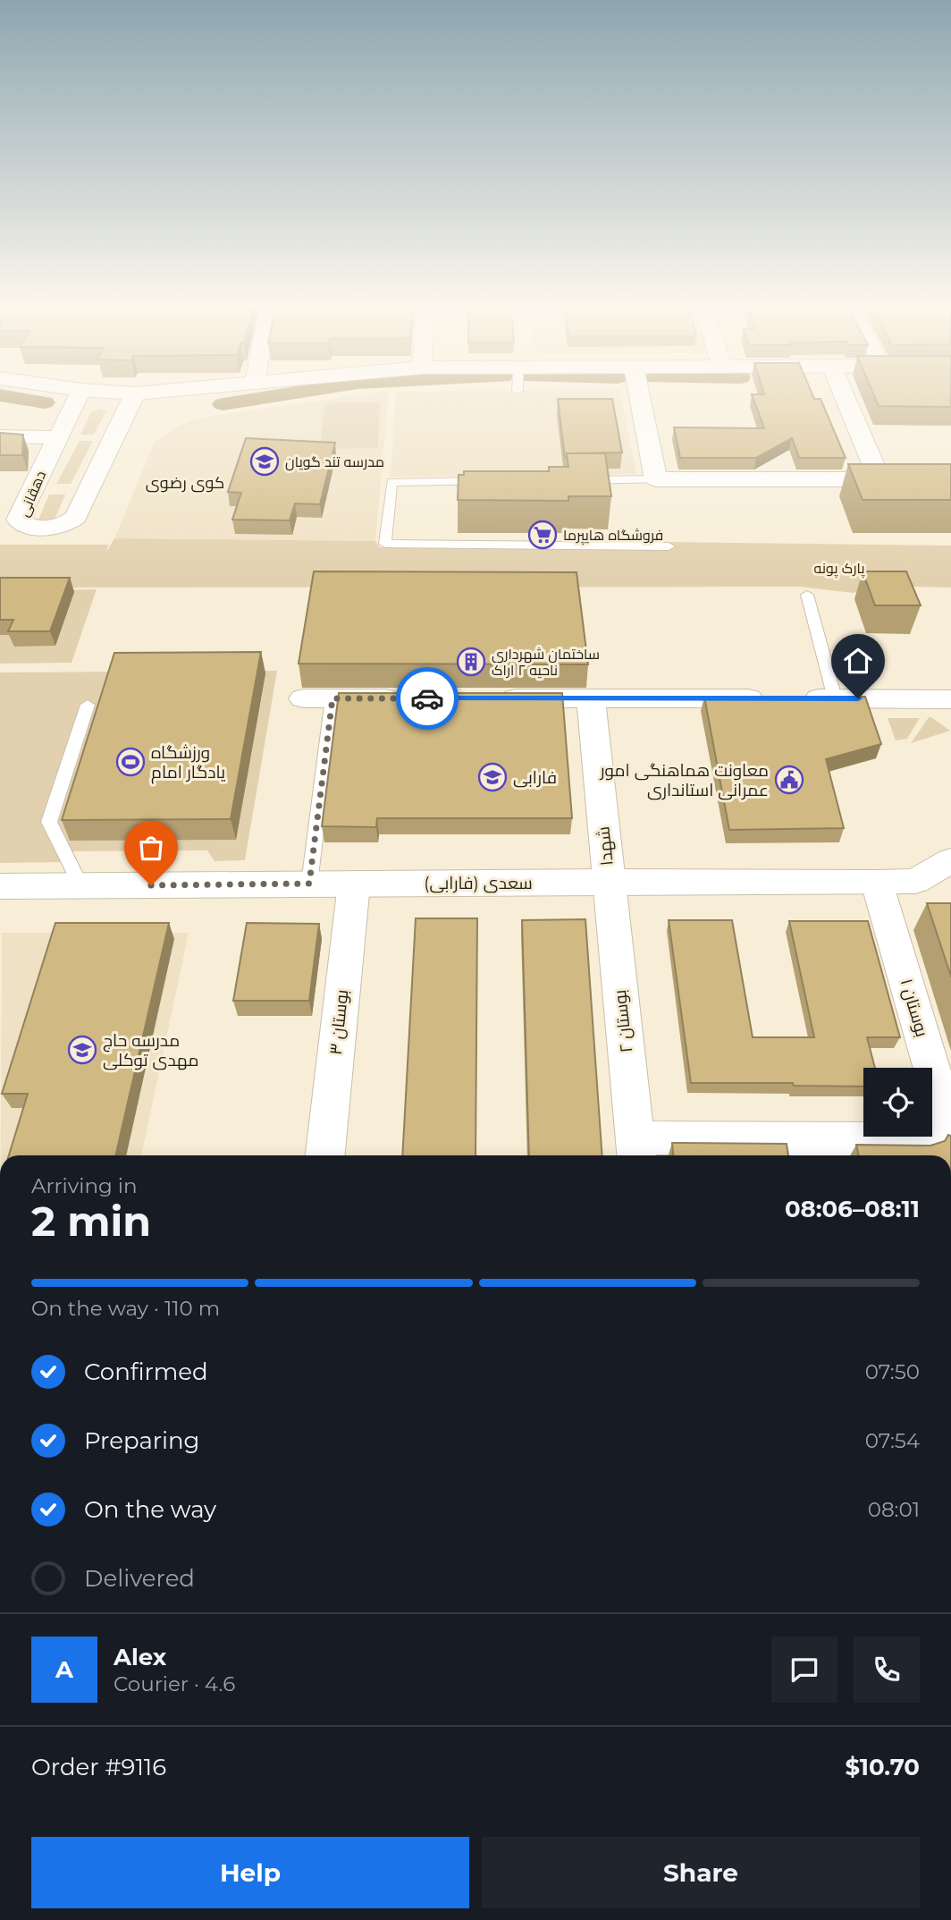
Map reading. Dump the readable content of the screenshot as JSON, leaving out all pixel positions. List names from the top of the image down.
{
  "streets": {
    "street": [
      "دهقانی",
      "شهدا",
      "سعدی (فارابی)",
      "بوستان ۱",
      "بوستان ۲",
      "بوستان ۳"
    ]
  },
  "crossings": [
    ["شهدا", "سعدی (فارابی)"],
    ["شهدا", "بوستان ۲"],
    ["سعدی (فارابی)", "بوستان ۱"],
    ["سعدی (فارابی)", "بوستان ۲"],
    ["سعدی (فارابی)", "بوستان ۳"]
  ],
  "districts": ["کوی رضوی"],
  "parks": ["پارک پونه"],
  "places": {
    "school or university": ["مدرسه تند گویان", "فارابی", "مدرسه حاج مهدی توکلی"],
    "supermarket": ["فروشگاه هایپرما"],
    "building": ["ساختمان شهرداری ناحیه ۲ اراک"],
    "sports": ["ورزشگاه یادگار امام"],
    "public building": ["معاونت هماهنگی امور عمرانی استانداری"]
  },
  "page": {
    "heading": ["2 min", "Arriving in", "08:06–08:11"],
    "panel": [
      "Alex",
      "Courier · 4.6",
      "Order #9116",
      "$10.70"
    ],
    "bar": "On the way · 110 m",
    "list": [
      ["Confirmed", "07:50"],
      ["Preparing", "07:54"],
      ["On the way", "08:01"],
      "Delivered"
    ],
    "round": "A",
    "buttons": ["Help", "Share"]
  }
}
